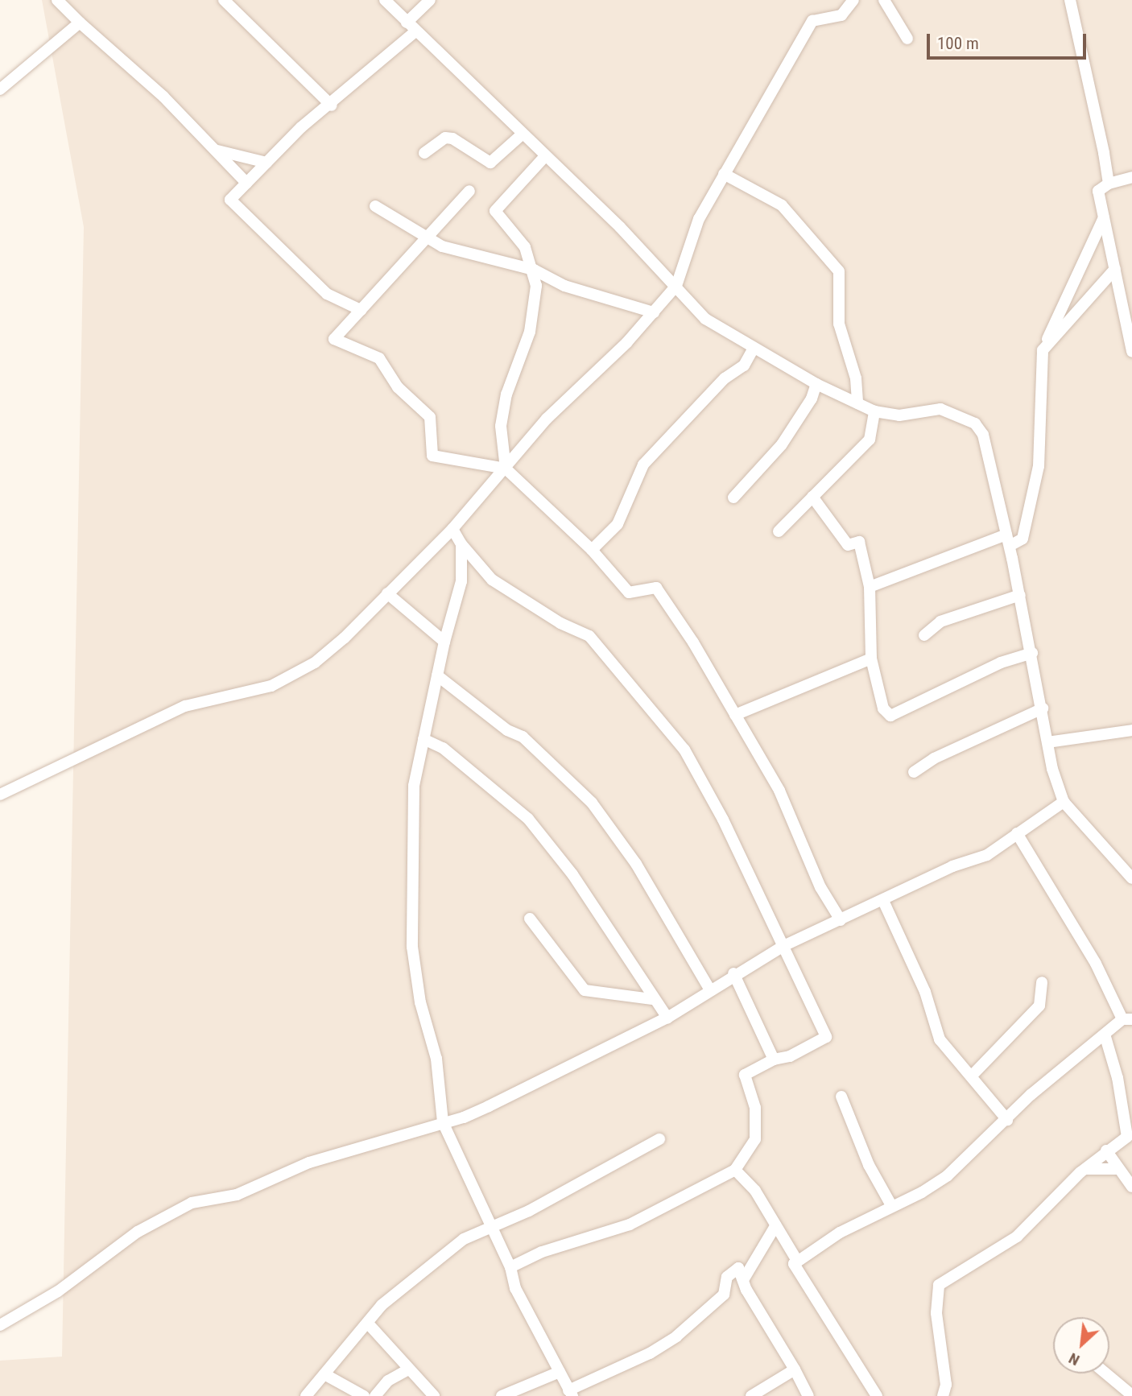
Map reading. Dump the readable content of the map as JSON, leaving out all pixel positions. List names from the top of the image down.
{
  "scale_bar": "100 m",
  "north": "bottom left"
}
